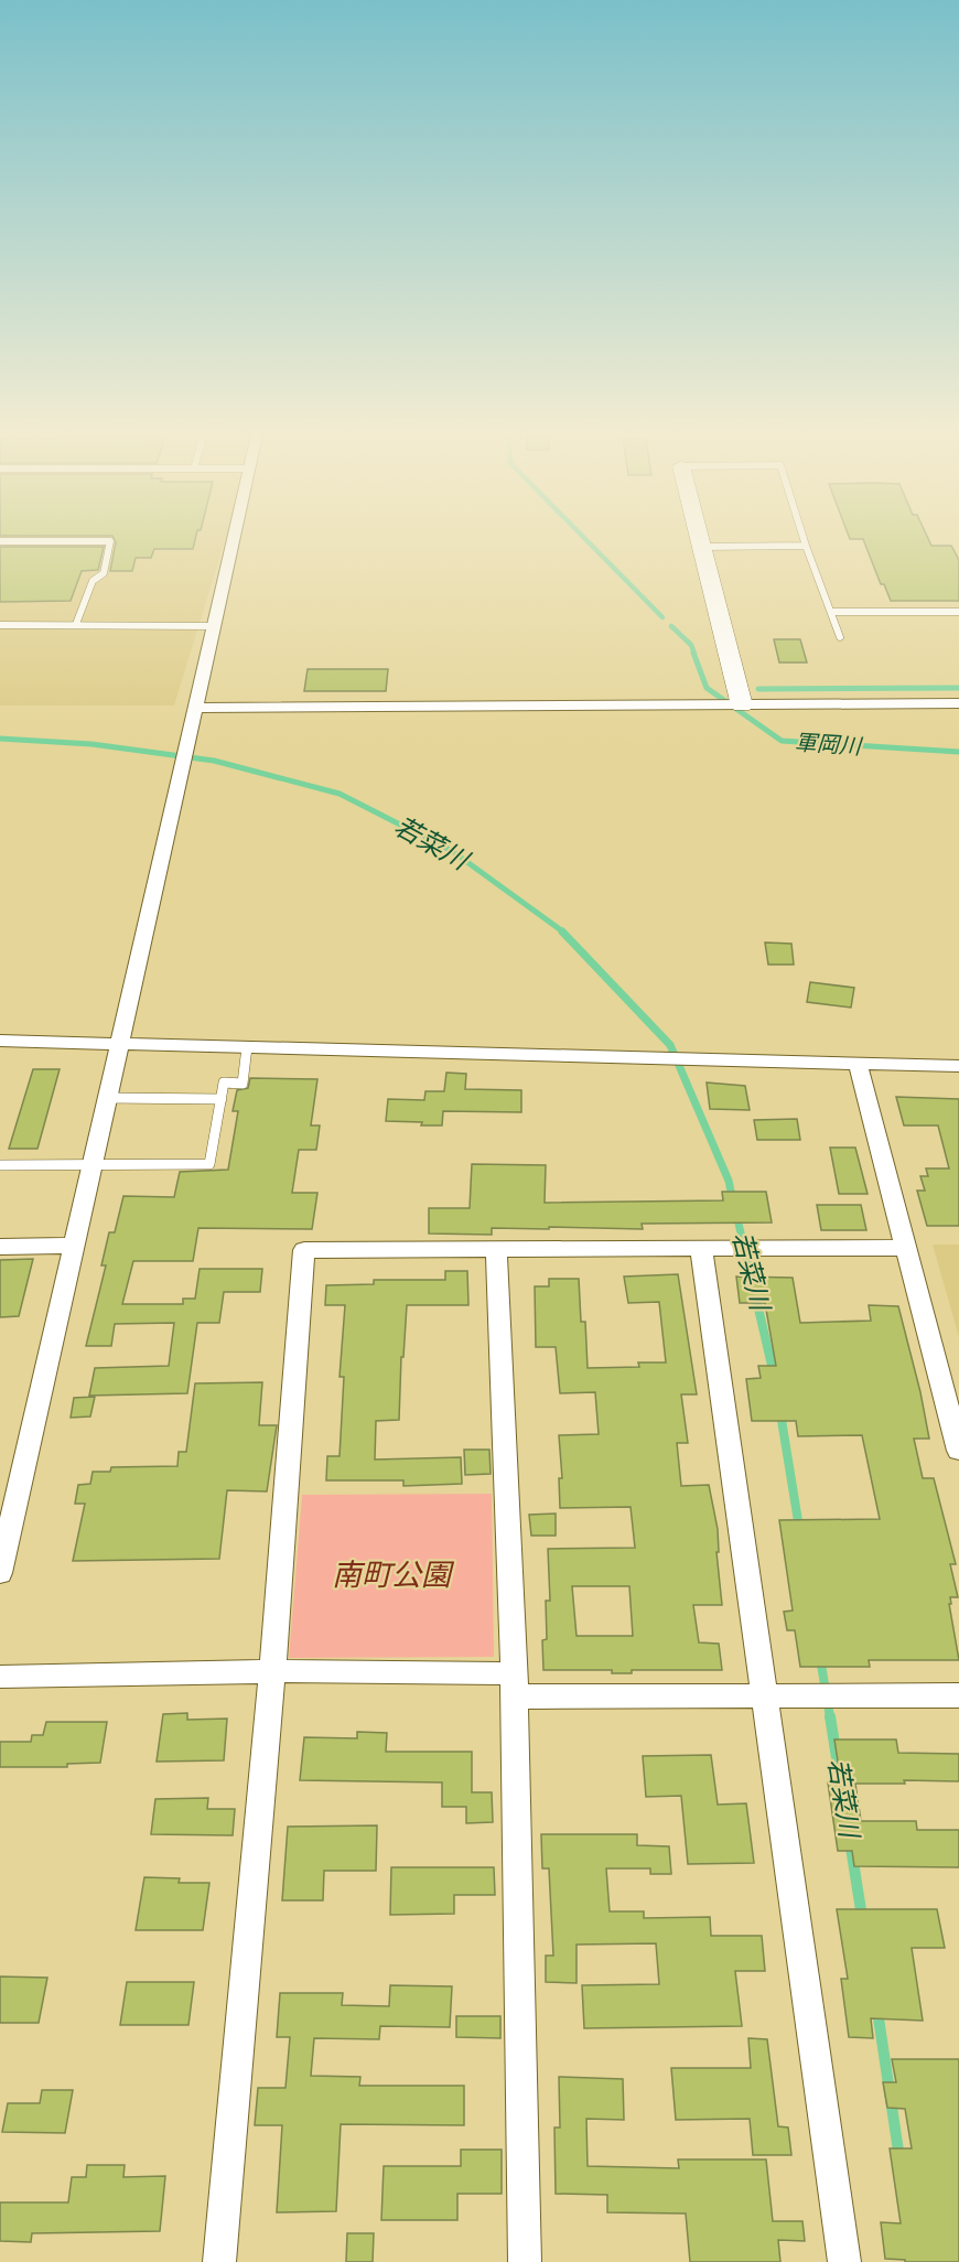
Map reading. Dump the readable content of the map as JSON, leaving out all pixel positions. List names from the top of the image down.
{
  "water": ["軍岡川", "若菜川"],
  "parks": ["南町公園"]
}
